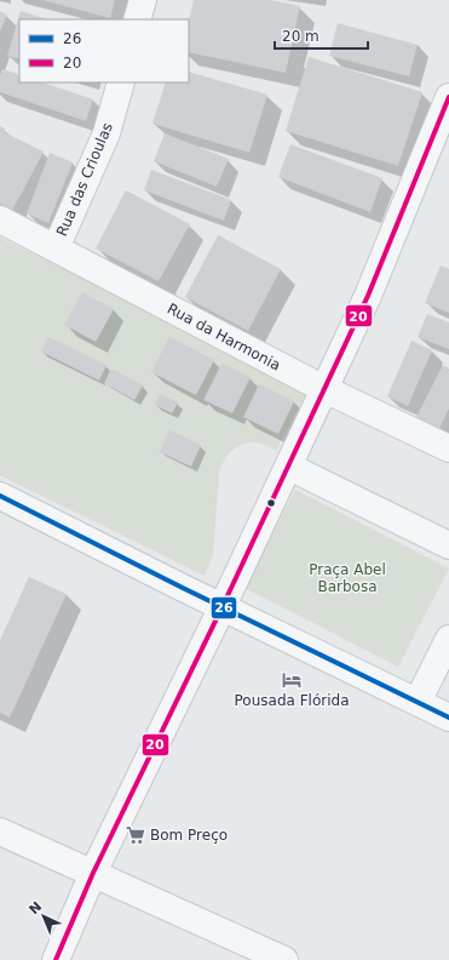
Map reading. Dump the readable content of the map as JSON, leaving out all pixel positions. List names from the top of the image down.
{
  "streets": {
    "street": ["Rua das Crioulas", "Rua da Harmonia"]
  },
  "crossings": [
    ["Rua das Crioulas", "Rua da Harmonia"]
  ],
  "parks": ["Praça Abel Barbosa"],
  "places": {
    "hotel": ["Pousada Flórida"],
    "supermarket": ["Bom Preço"]
  },
  "lines": ["transit line 20", "transit line 26"],
  "legend": ["26", "20"],
  "scale_bar": "20 m",
  "north": "top left"
}
